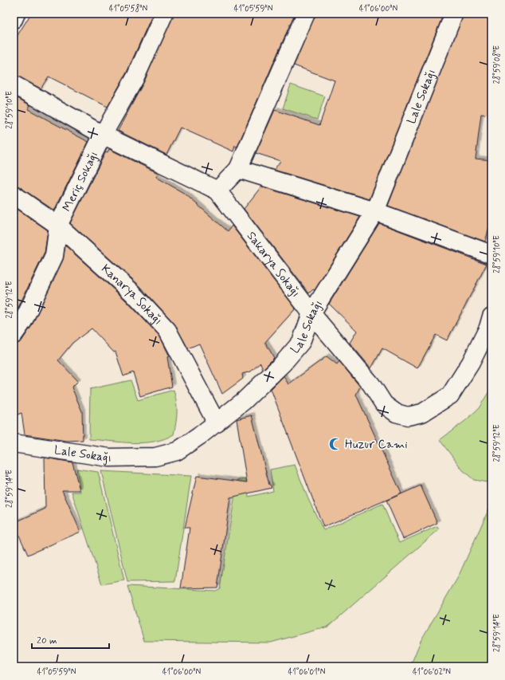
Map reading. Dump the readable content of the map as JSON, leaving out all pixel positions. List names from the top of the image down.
{
  "streets": {
    "street": [
      "Lale Sokağı",
      "Meriç Sokağı",
      "Sakarya Sokağı",
      "Kanarya Sokağı"
    ]
  },
  "crossings": [
    ["Lale Sokağı", "Sakarya Sokağı"],
    ["Lale Sokağı", "Kanarya Sokağı"],
    ["Meriç Sokağı", "Sakarya Sokağı"],
    ["Meriç Sokağı", "Kanarya Sokağı"]
  ],
  "places": {
    "mosque": ["Huzur Cami"]
  },
  "scale_bar": "20 m",
  "coordinates": [
    "41°05'58\"N",
    "41°05'59\"N",
    "41°06'00\"N",
    "28°59'08\"E",
    "28°59'10\"E",
    "28°59'12\"E",
    "28°59'14\"E",
    "41°06'01\"N",
    "41°06'02\"N"
  ]
}
